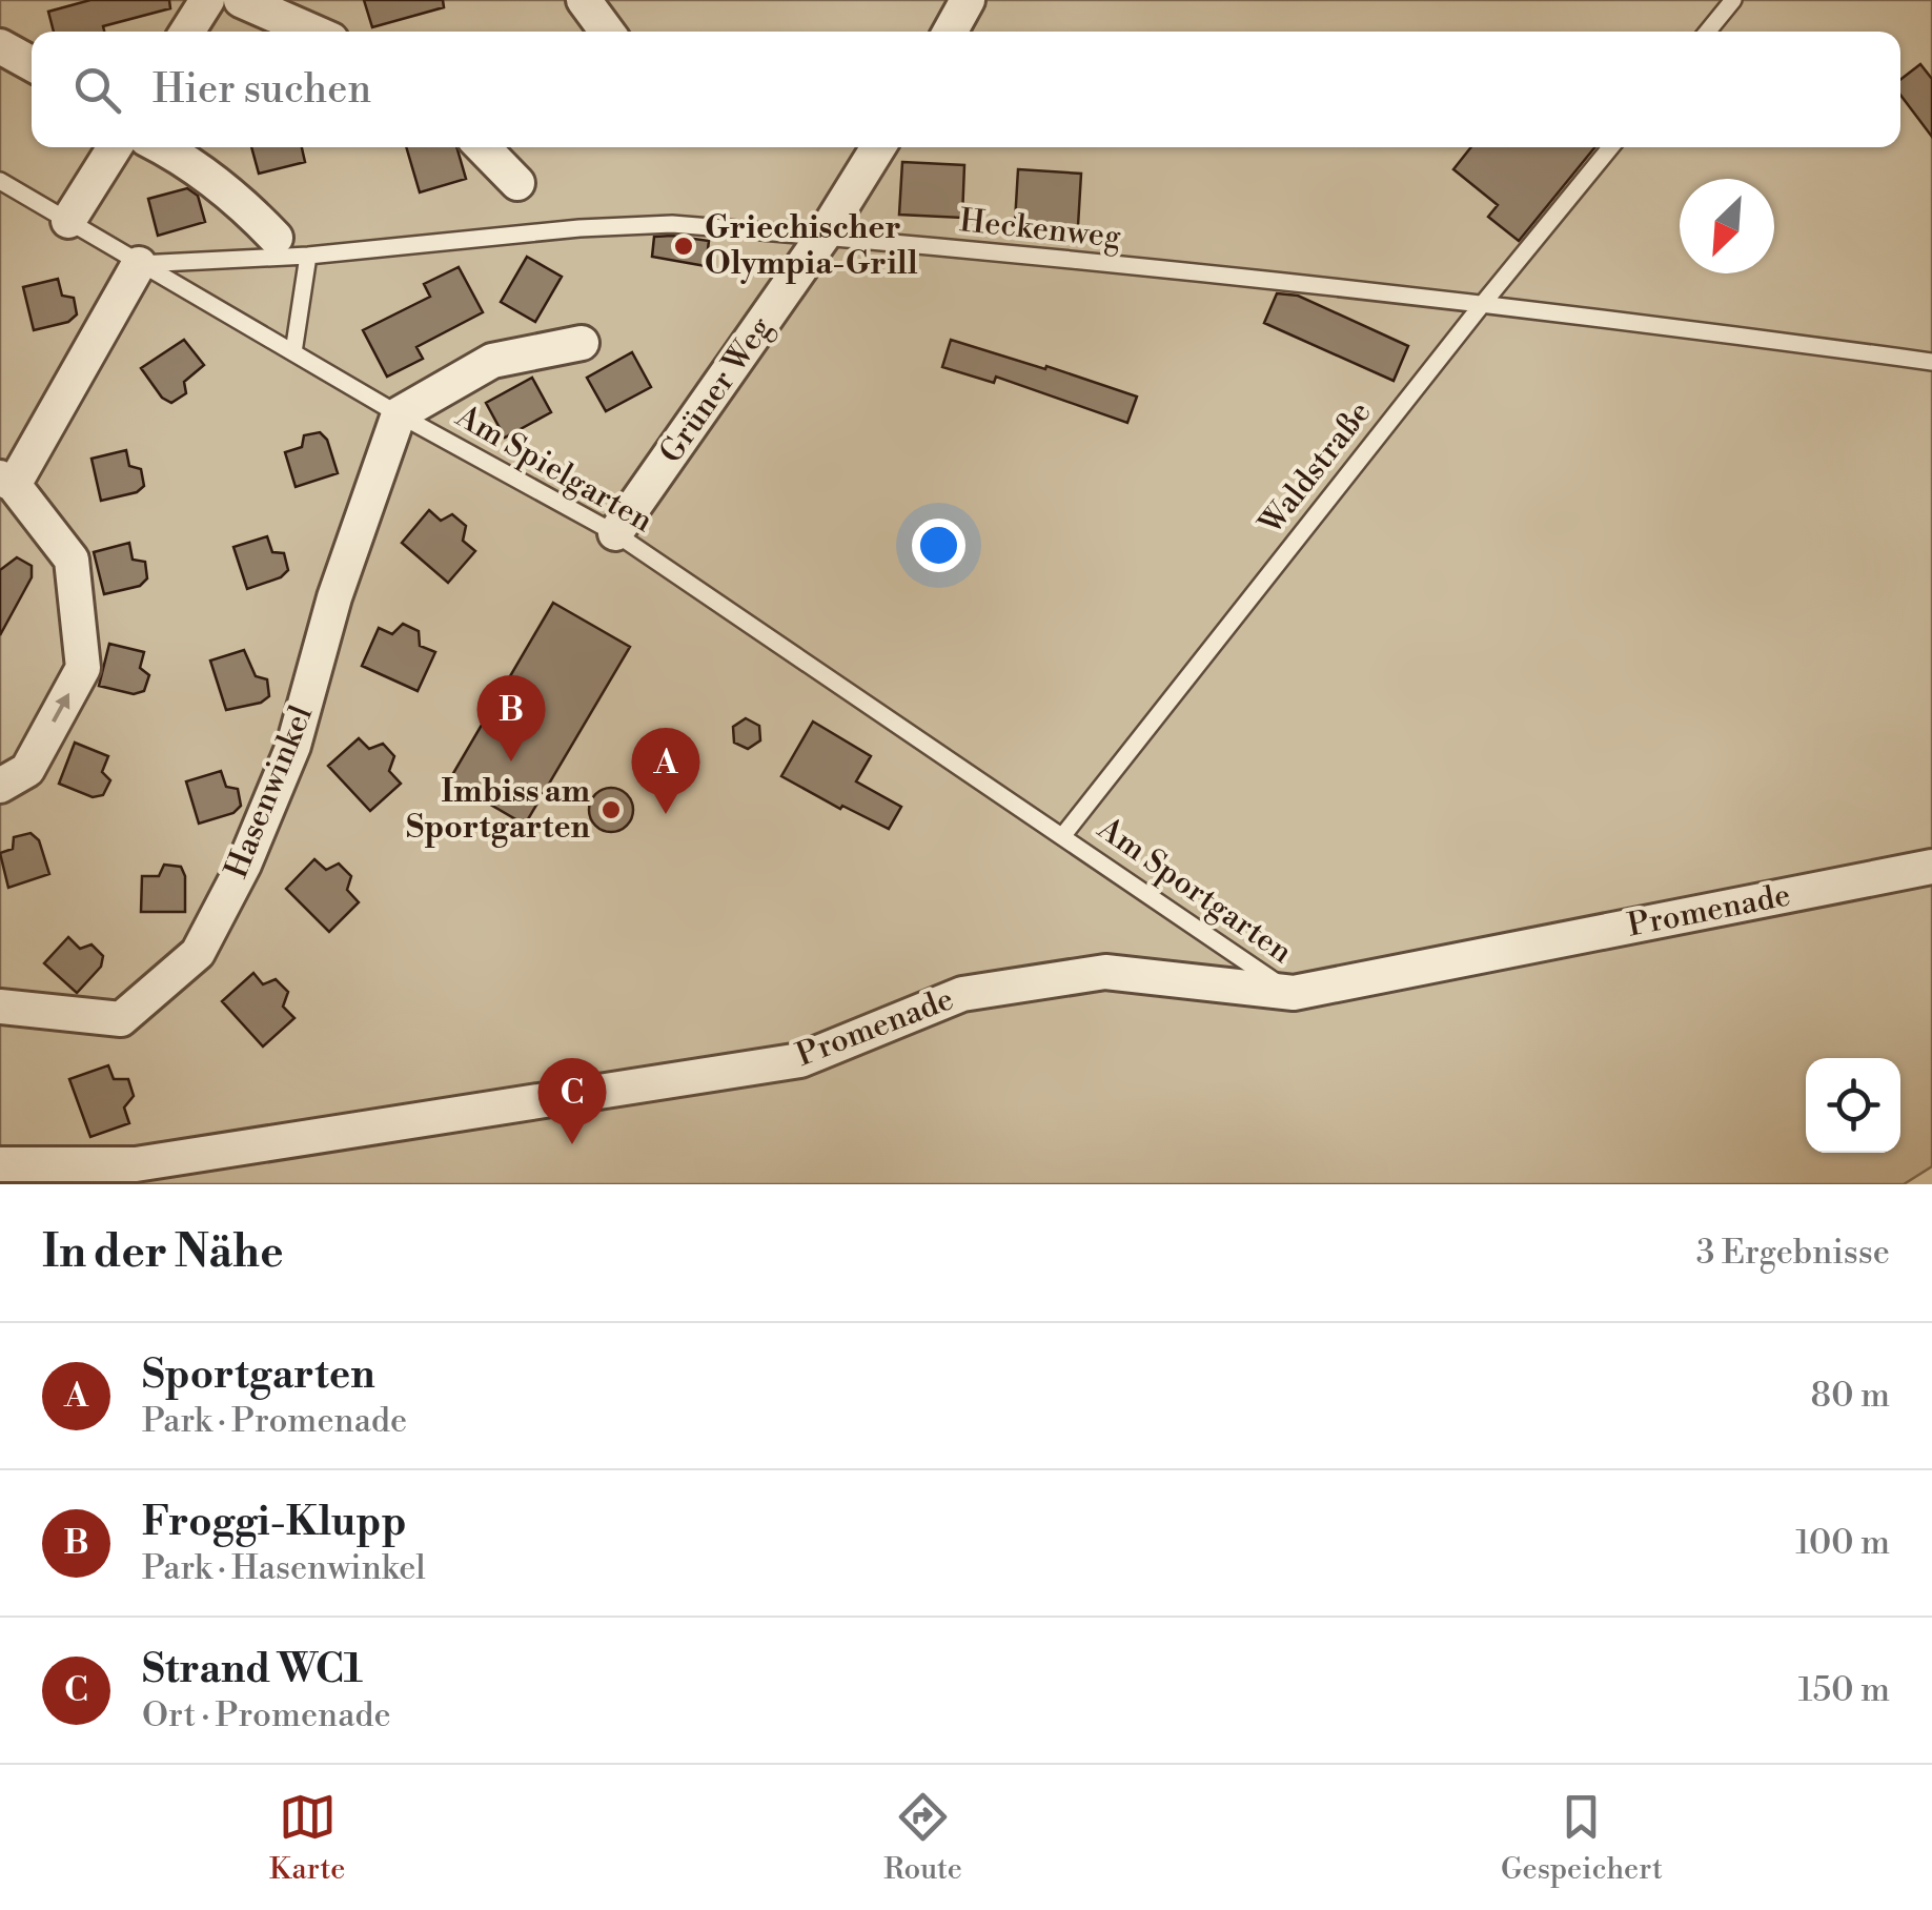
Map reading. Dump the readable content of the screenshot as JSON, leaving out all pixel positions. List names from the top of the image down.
{
  "streets": {
    "street": ["Grüner Weg", "Hasenwinkel", "Promenade"],
    "lane": [
      "Heckenweg",
      "Waldstraße",
      "Am Spielgarten",
      "Am Sportgarten"
    ]
  },
  "crossings": [
    ["Heckenweg", "Grüner Weg"],
    ["Heckenweg", "Waldstraße"],
    ["Heckenweg", "Am Spielgarten"],
    ["Grüner Weg", "Am Spielgarten"],
    ["Waldstraße", "Am Spielgarten"],
    ["Waldstraße", "Am Sportgarten"],
    ["Am Spielgarten", "Hasenwinkel"],
    ["Am Spielgarten", "Am Sportgarten"],
    ["Am Sportgarten", "Promenade"]
  ],
  "places": ["Griechischer Olympia-Grill", "Imbiss am Sportgarten"],
  "north": "bottom left",
  "page": {
    "search": "Hier suchen",
    "pins": ["B", "A", "C"],
    "heading": ["In der Nähe", "3 Ergebnisse"],
    "list": [
      {
        "mark": "A",
        "name": "Sportgarten",
        "note": "Park · Promenade",
        "value": "80 m"
      },
      {
        "mark": "B",
        "name": "Froggi-Klupp",
        "note": "Park · Hasenwinkel",
        "value": "100 m"
      },
      {
        "mark": "C",
        "name": "Strand WC1",
        "note": "Ort · Promenade",
        "value": "150 m"
      }
    ],
    "nav": ["Karte", "Route", "Gespeichert"]
  }
}
